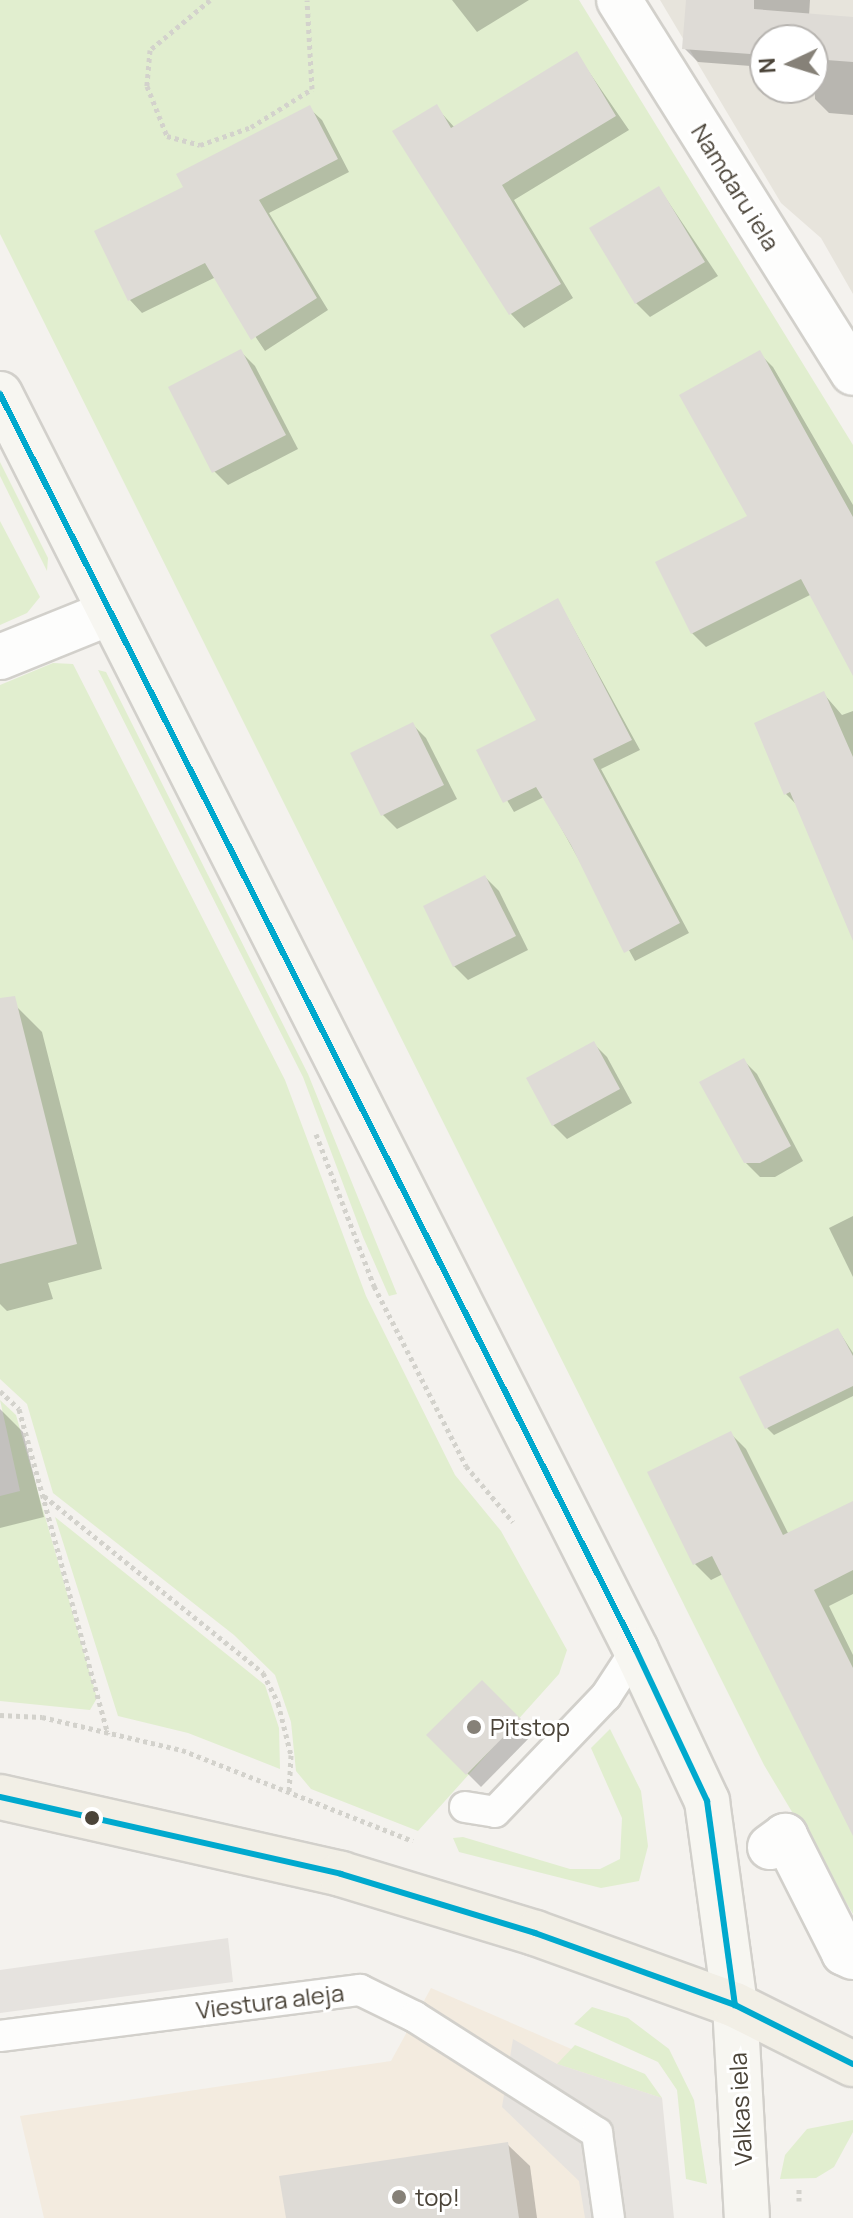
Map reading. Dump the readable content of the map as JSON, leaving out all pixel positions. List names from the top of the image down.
{
  "streets": {
    "main road": ["Valkas iela"],
    "street": ["Namdaru iela"],
    "lane": ["Viestura aleja"]
  },
  "places": ["Pitstop", "top!"],
  "north": "left"
}
